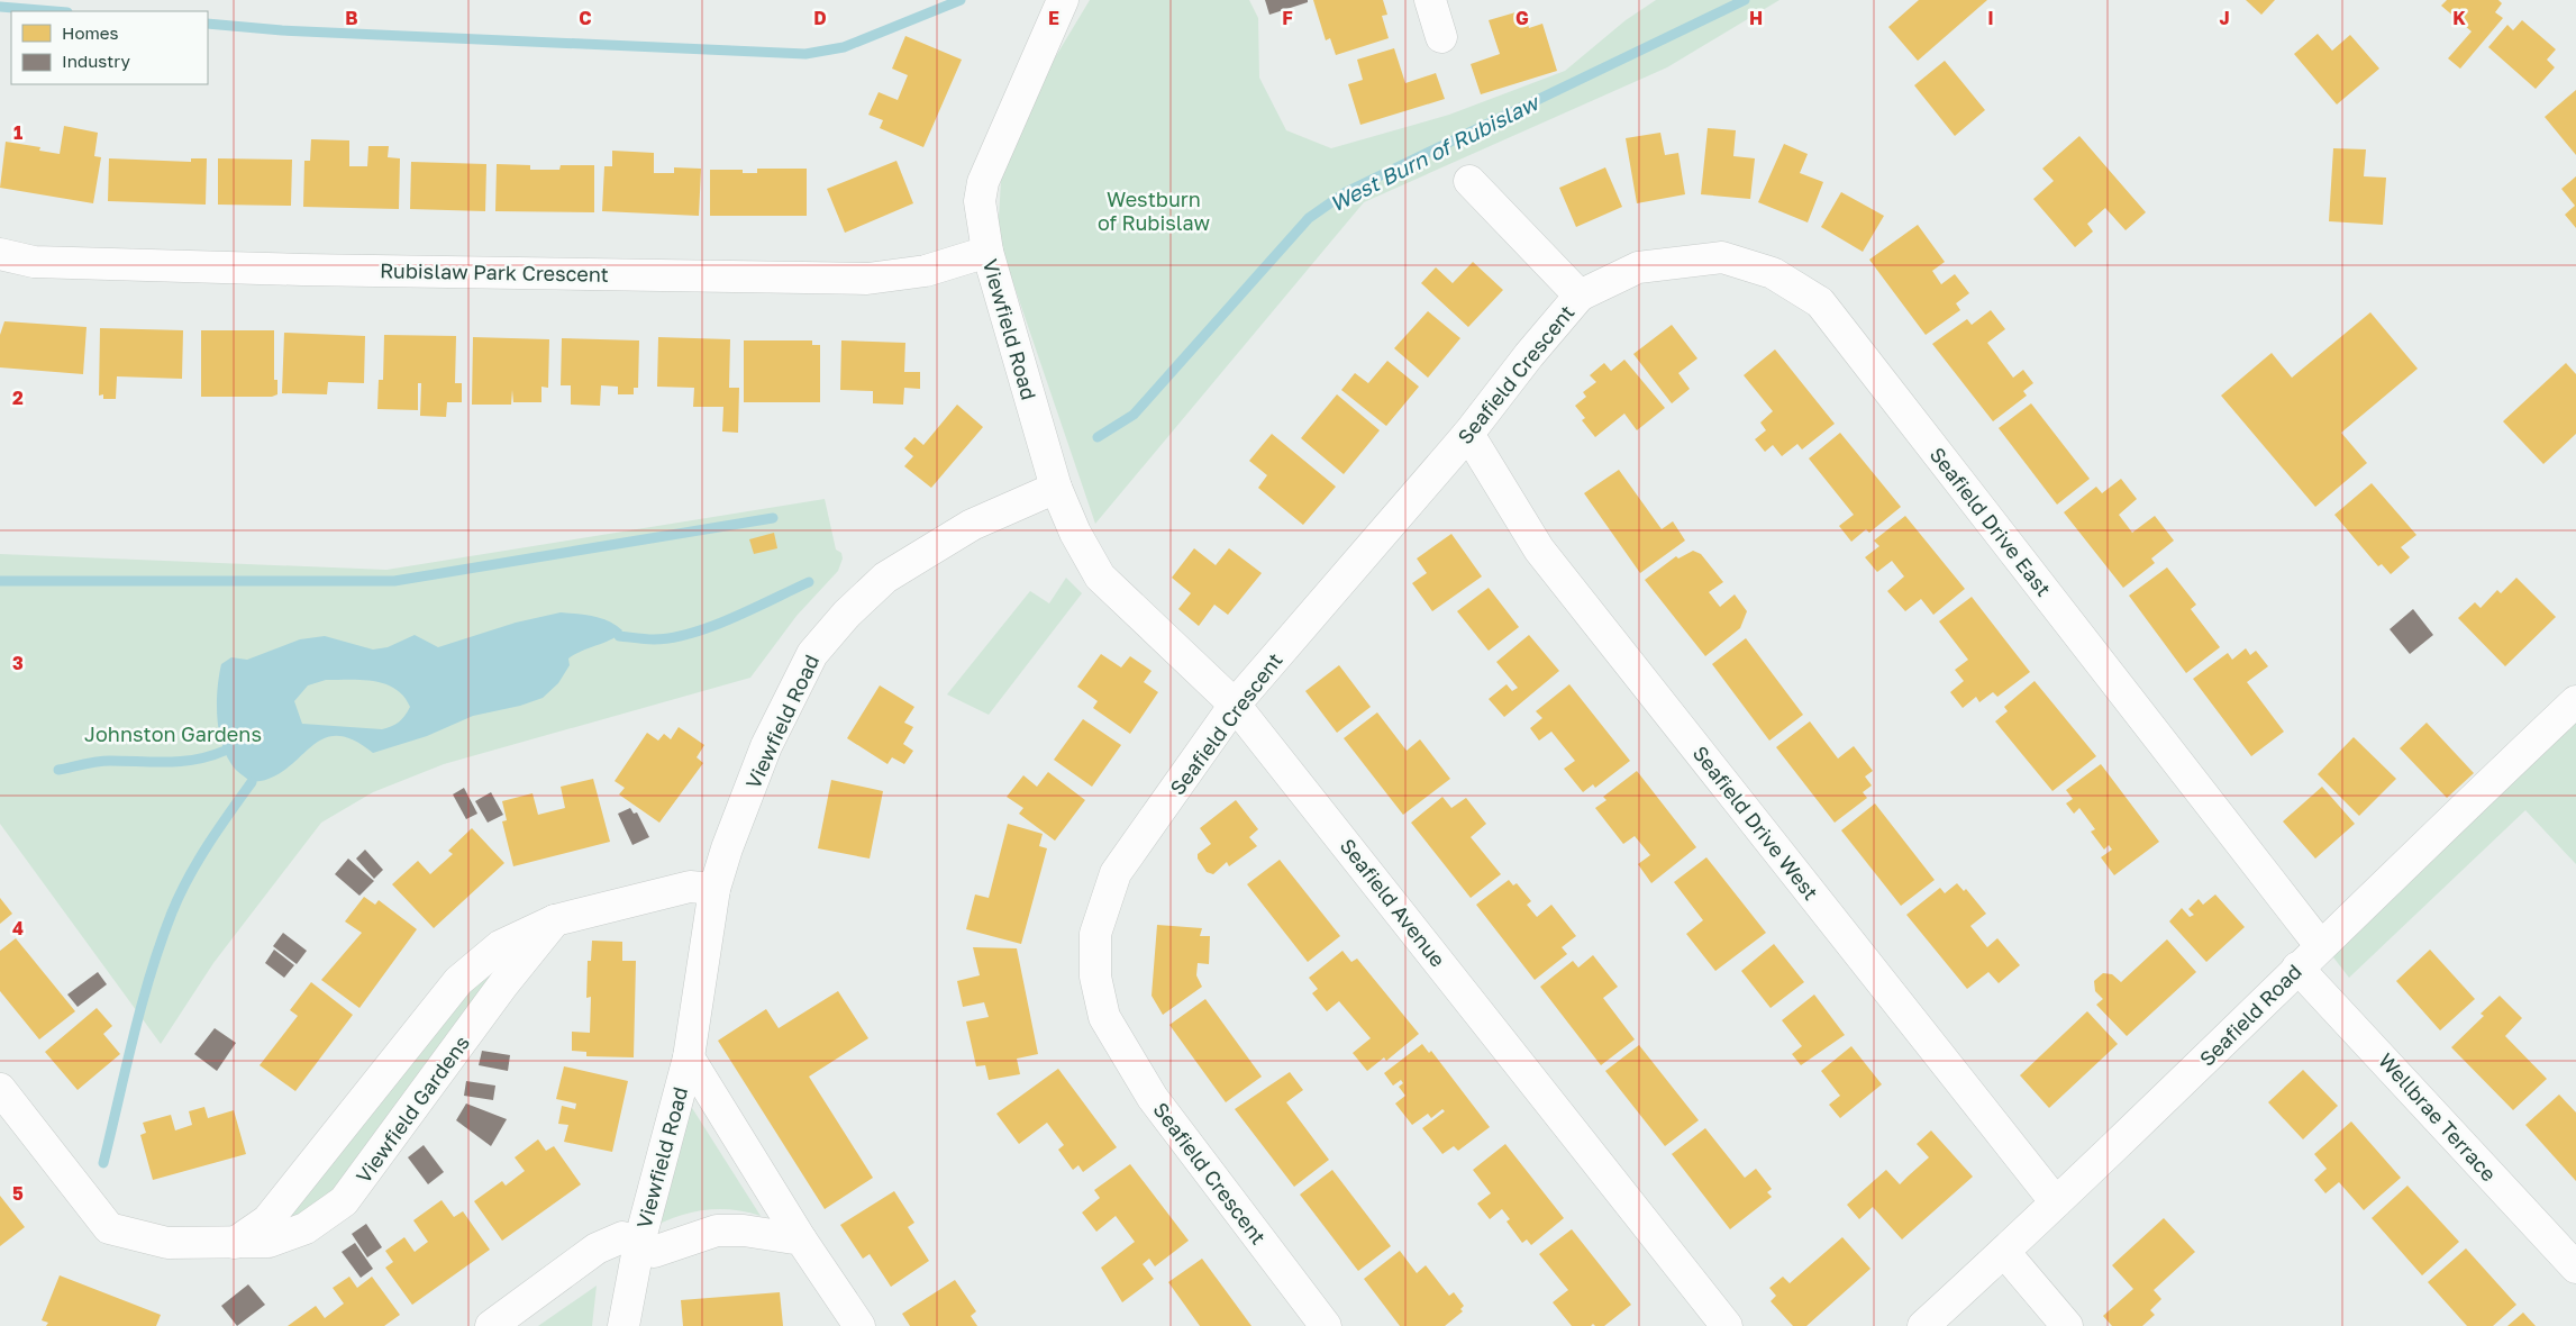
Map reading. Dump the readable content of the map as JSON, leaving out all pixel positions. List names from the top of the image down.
{
  "streets": {
    "street": [
      "Rubislaw Park Crescent",
      "Viewfield Road",
      "Seafield Crescent",
      "Seafield Drive East",
      "Seafield Drive West",
      "Seafield Avenue",
      "Seafield Road",
      "Viewfield Gardens",
      "Wellbrae Terrace"
    ]
  },
  "crossings": [
    ["Rubislaw Park Crescent", "Viewfield Road"],
    ["Viewfield Road", "Seafield Avenue"],
    ["Viewfield Road", "Viewfield Gardens"],
    ["Seafield Crescent", "Seafield Drive East"],
    ["Seafield Crescent", "Seafield Drive West"],
    ["Seafield Crescent", "Seafield Avenue"],
    ["Seafield Drive East", "Seafield Road"],
    ["Seafield Drive West", "Seafield Road"],
    ["Seafield Road", "Wellbrae Terrace"]
  ],
  "water": ["West Burn of Rubislaw"],
  "parks": ["Westburn of Rubislaw", "Johnston Gardens"],
  "legend": ["Homes", "Industry"],
  "grid": {
    "columns": [
      "B",
      "C",
      "D",
      "E",
      "F",
      "G",
      "H",
      "I",
      "J",
      "K"
    ],
    "rows": [
      "1",
      "2",
      "3",
      "4",
      "5"
    ]
  }
}
